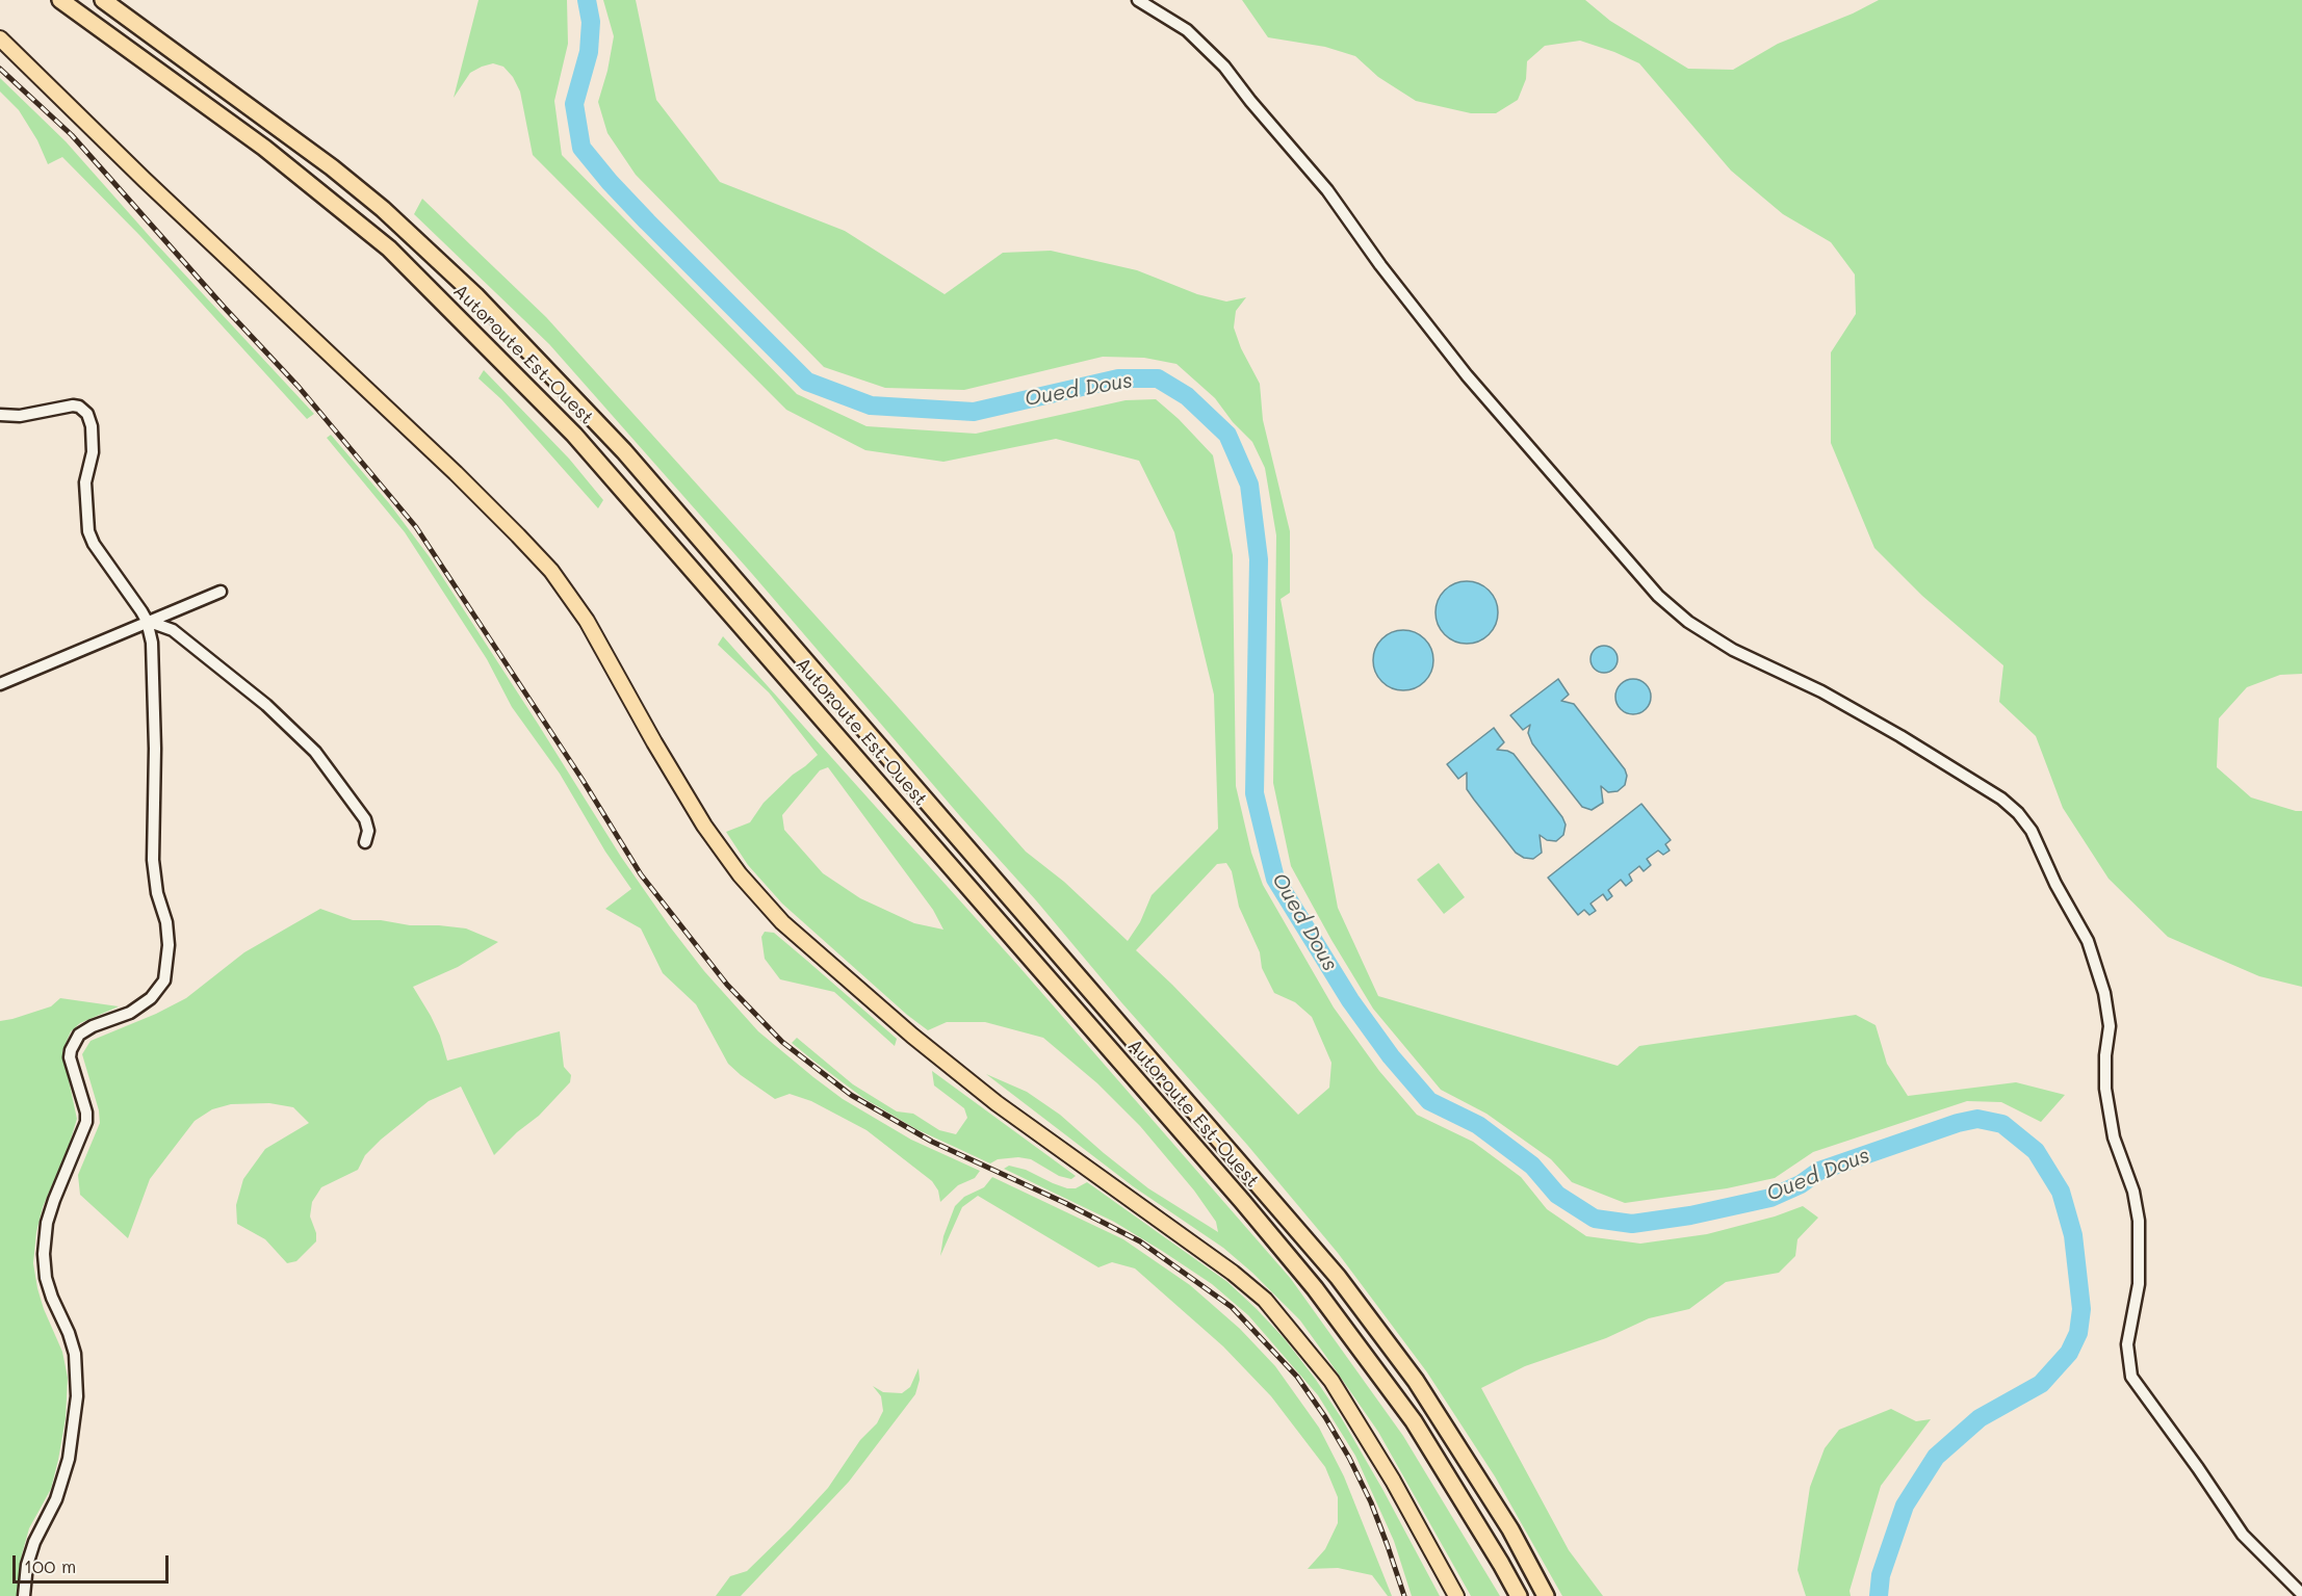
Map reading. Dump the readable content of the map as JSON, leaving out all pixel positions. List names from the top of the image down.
{
  "streets": {
    "highway": ["Autoroute Est-Ouest"]
  },
  "water": ["Oued Dous"],
  "scale_bar": "100 m"
}
